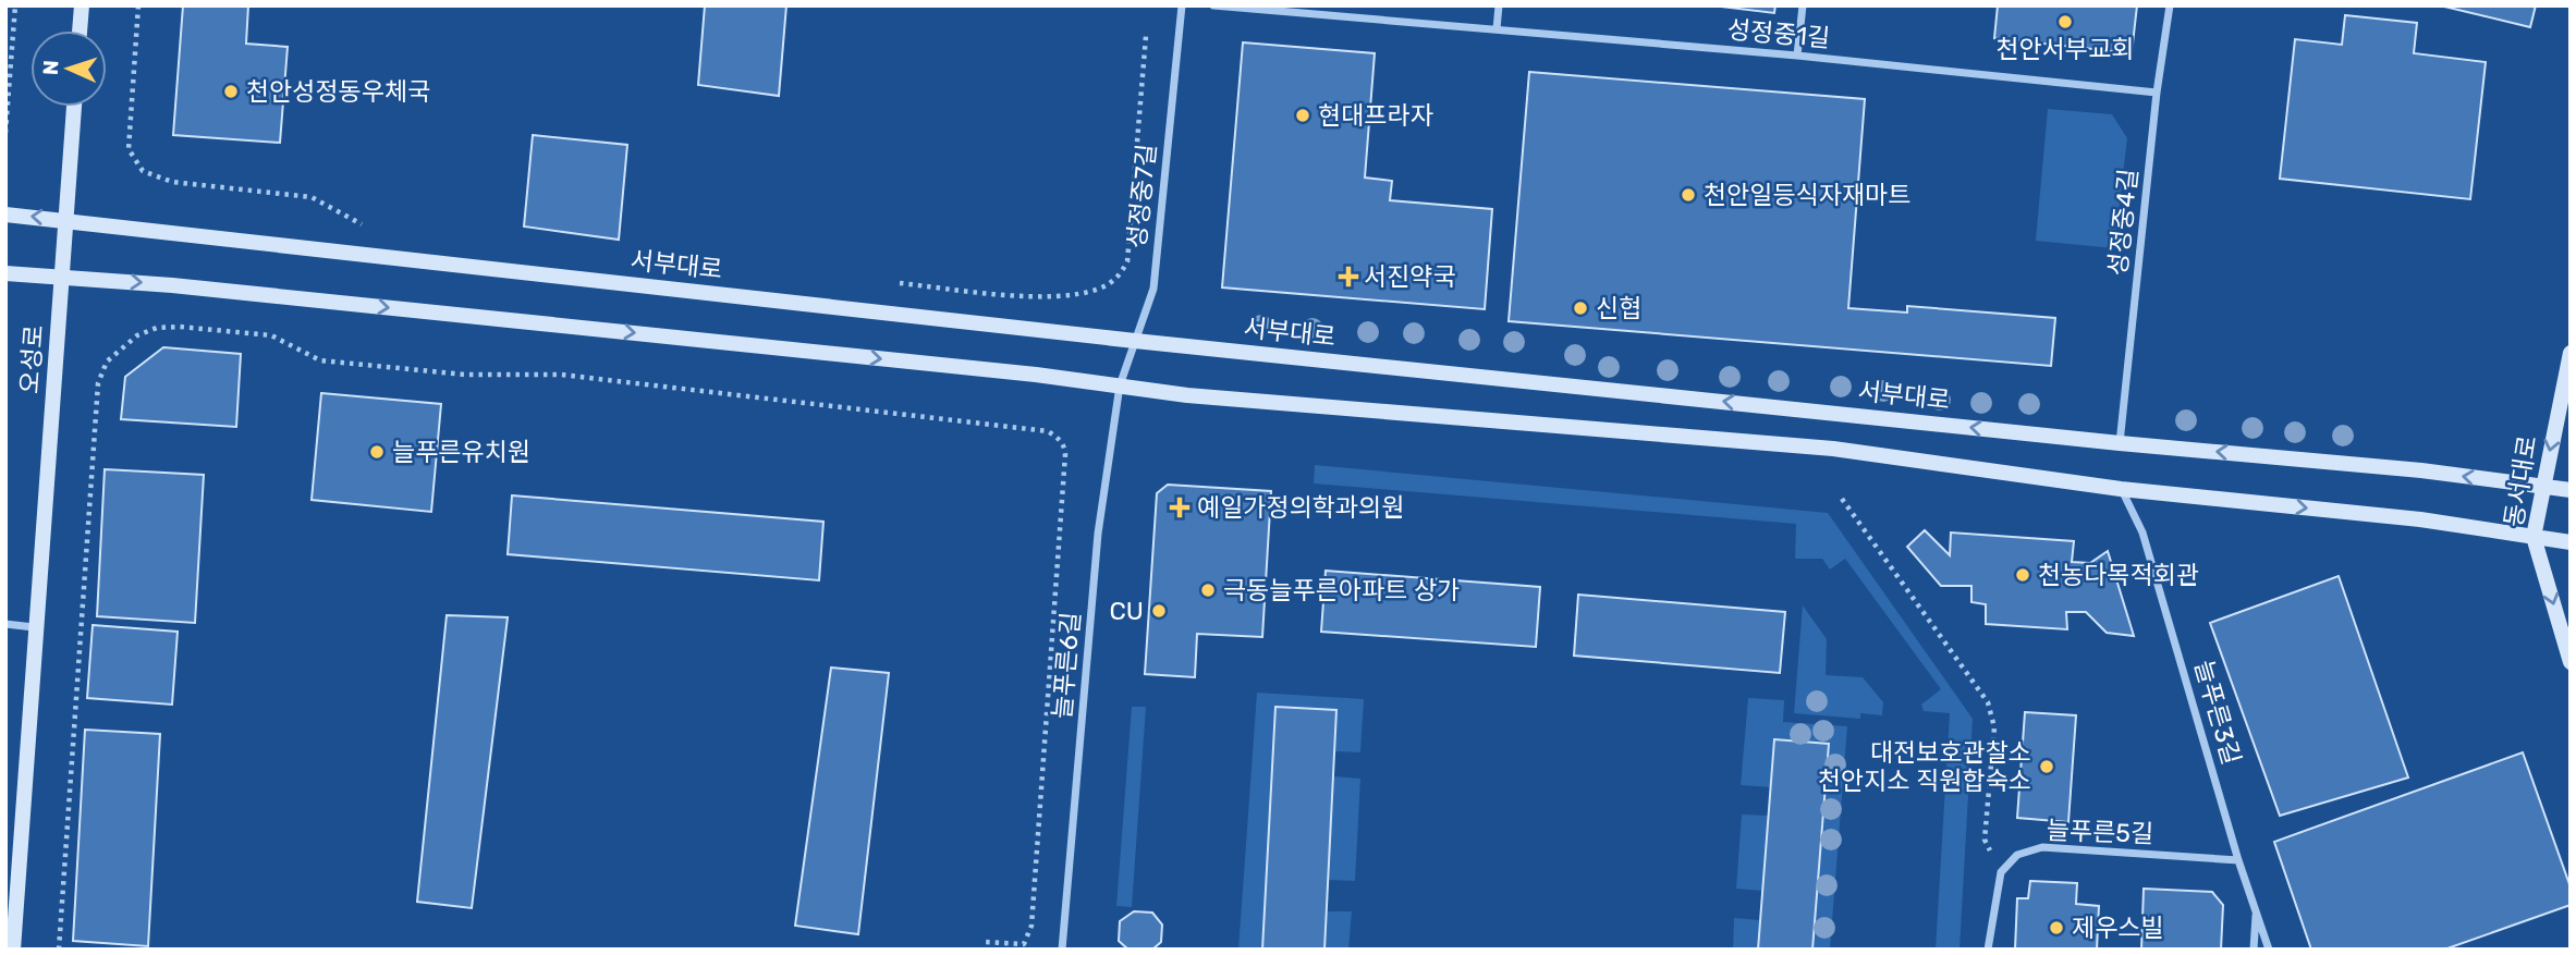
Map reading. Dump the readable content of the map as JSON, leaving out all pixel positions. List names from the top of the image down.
{
  "streets": {
    "street": [
      "성정중1길",
      "성정중7길",
      "성정중4길",
      "서부대로",
      "오성로",
      "동서대로",
      "늘푸른6길",
      "늘푸른3길",
      "늘푸른5길"
    ]
  },
  "crossings": [
    ["성정중1길", "성정중4길"],
    ["성정중7길", "서부대로"],
    ["성정중7길", "늘푸른6길"],
    ["성정중4길", "서부대로"],
    ["서부대로", "오성로"],
    ["서부대로", "동서대로"],
    ["늘푸른3길", "늘푸른5길"]
  ],
  "one_way": ["동서대로"],
  "places": {
    "other": [
      "천안서부교회",
      "천안성정동우체국",
      "현대프라자",
      "천안일등식자재마트",
      "신협",
      "늘푸른유치원",
      "천농다목적회관",
      "극동늘푸른아파트 상가",
      "CU",
      "대전보호관찰소 천안지소 직원합숙소",
      "제우스빌"
    ],
    "health": ["서진약국", "예일가정의학과의원"]
  },
  "north": "left"
}
